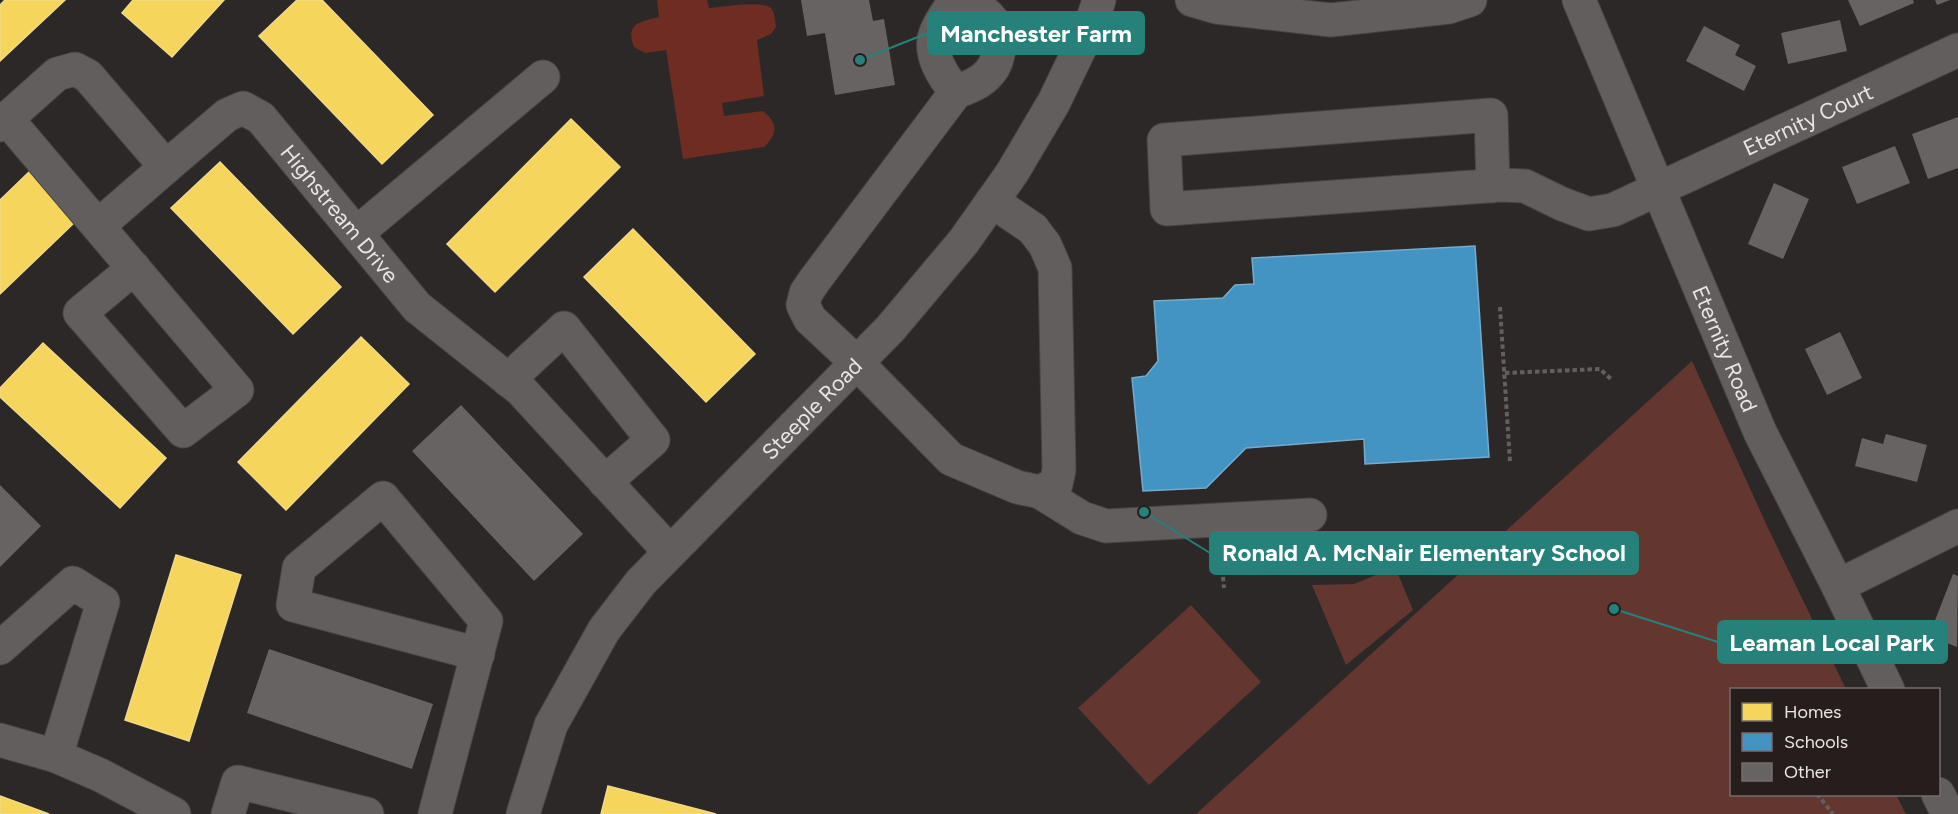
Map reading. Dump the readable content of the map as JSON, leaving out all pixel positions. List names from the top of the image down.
{
  "streets": {
    "street": [
      "Eternity Court",
      "Highstream Drive",
      "Eternity Road",
      "Steeple Road"
    ]
  },
  "crossings": [
    ["Eternity Court", "Eternity Road"],
    ["Highstream Drive", "Steeple Road"]
  ],
  "places": ["Manchester Farm", "Ronald A. McNair Elementary School", "Leaman Local Park"],
  "legend": ["Homes", "Schools", "Other"]
}
